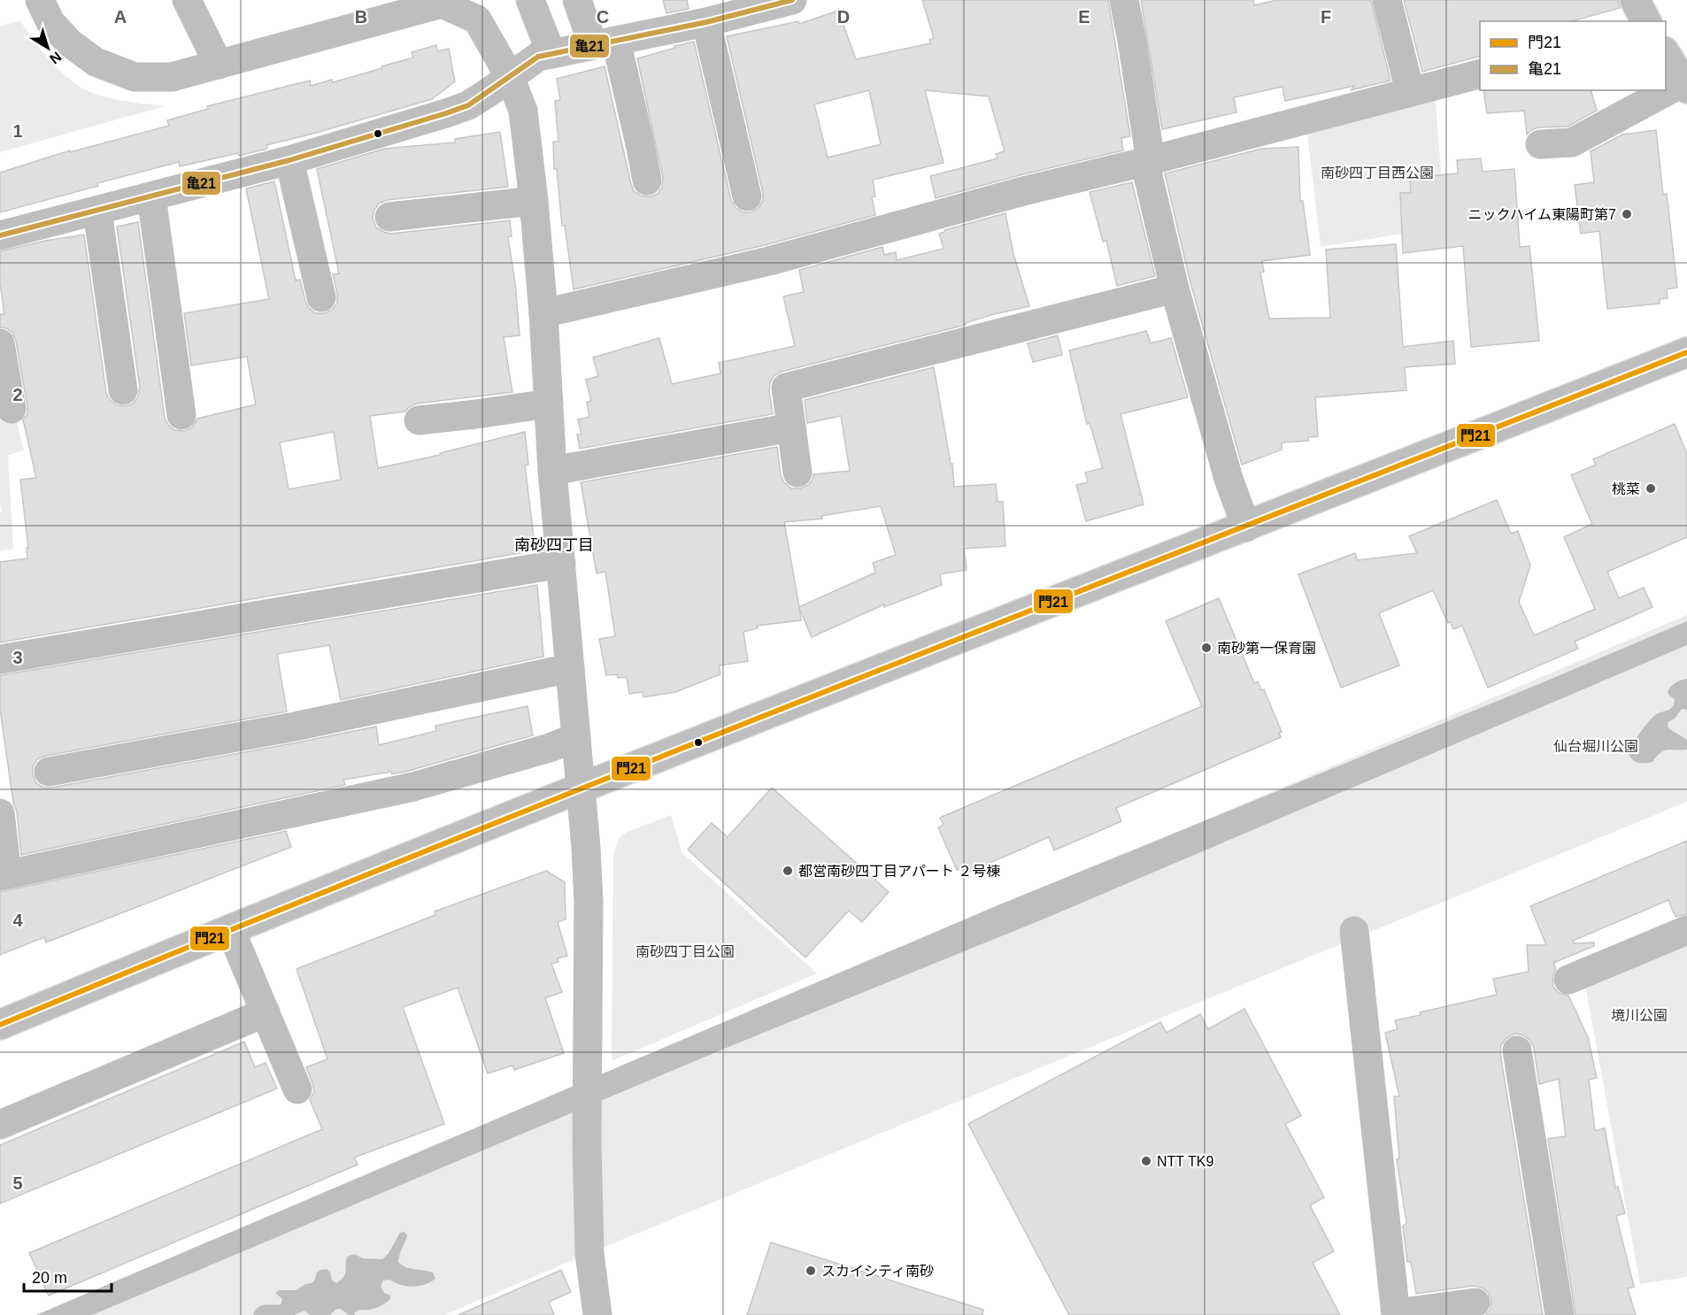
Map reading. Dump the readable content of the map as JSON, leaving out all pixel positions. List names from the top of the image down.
{
  "districts": ["南砂四丁目"],
  "parks": [
    "南砂四丁目西公園",
    "仙台堀川公園",
    "南砂四丁目公園",
    "境川公園"
  ],
  "places": [
    "ニックハイム東陽町第7",
    "桃菜",
    "南砂第一保育園",
    "都営南砂四丁目アパート ２号棟",
    "NTT TK9",
    "スカイシティ南砂"
  ],
  "lines": ["transit line 亀21", "transit line 門21"],
  "legend": ["門21", "亀21"],
  "scale_bar": "20 m",
  "north": "bottom right",
  "grid": {
    "columns": [
      "A",
      "B",
      "C",
      "D",
      "E",
      "F"
    ],
    "rows": [
      "1",
      "2",
      "3",
      "4",
      "5"
    ]
  }
}
